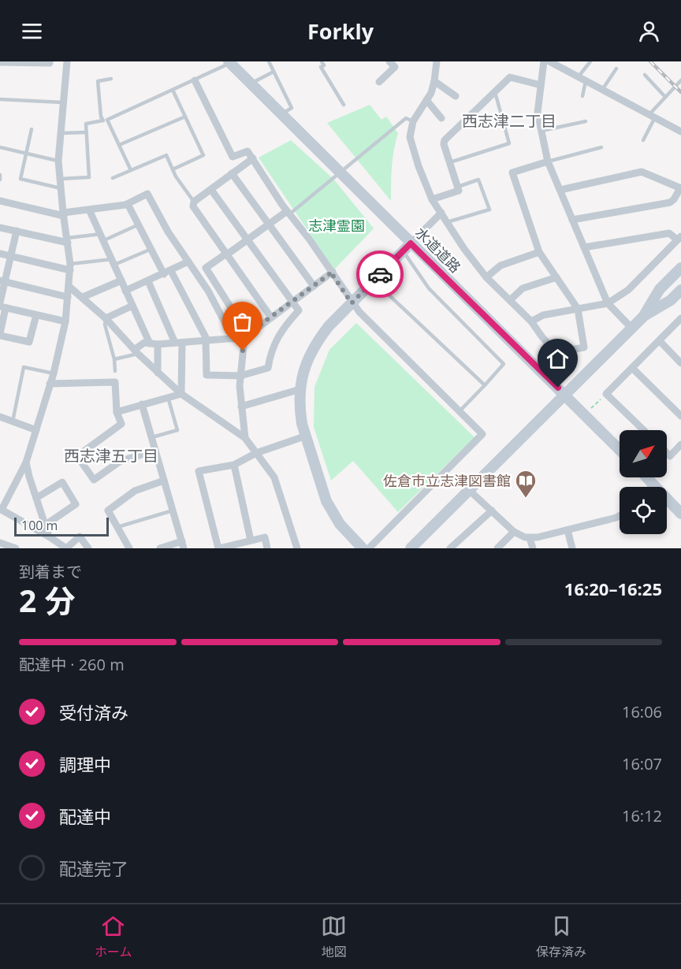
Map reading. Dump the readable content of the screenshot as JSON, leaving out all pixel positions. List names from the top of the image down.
{
  "streets": {
    "street": ["水道道路"]
  },
  "districts": ["西志津二丁目", "西志津五丁目"],
  "parks": ["志津霊園"],
  "places": {
    "library": ["佐倉市立志津図書館"]
  },
  "scale_bar": "100 m",
  "north": "top right",
  "page": {
    "header": "Forkly",
    "scale": "100 m",
    "heading": ["2 分", "到着まで", "16:20–16:25"],
    "bar": "配達中 · 260 m",
    "list": [
      ["受付済み", "16:06"],
      ["調理中", "16:07"],
      ["配達中", "16:12"],
      "配達完了"
    ],
    "tabs": ["ホーム", "地図", "保存済み"]
  }
}
